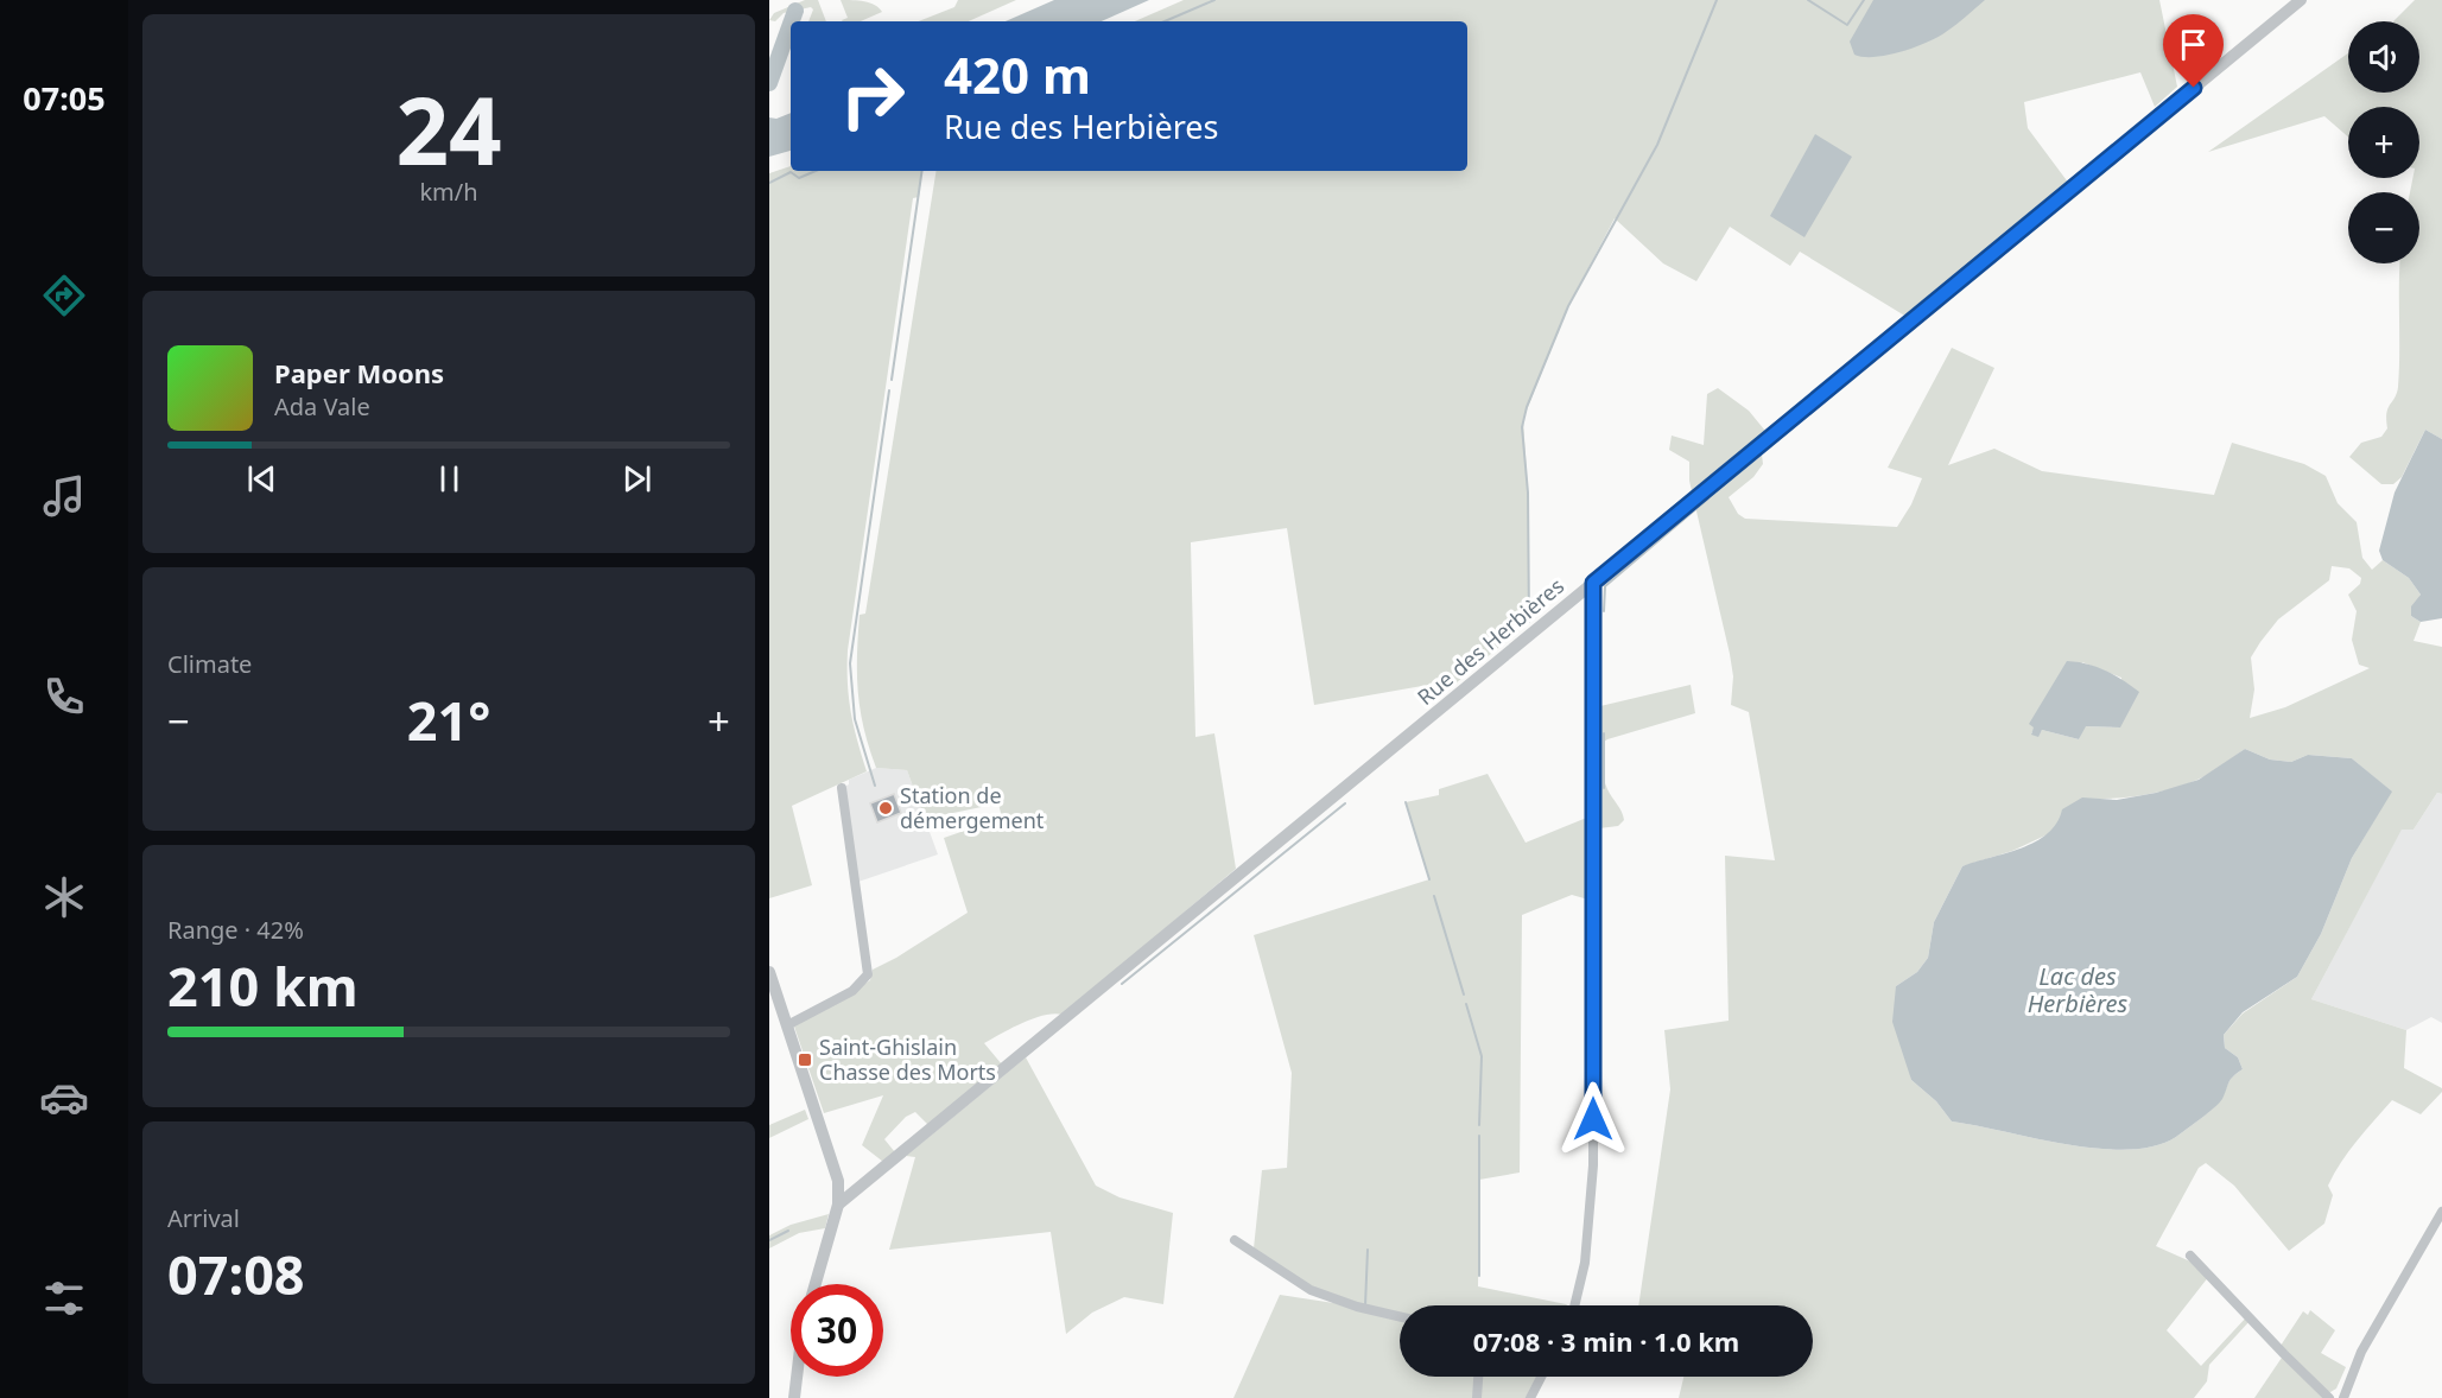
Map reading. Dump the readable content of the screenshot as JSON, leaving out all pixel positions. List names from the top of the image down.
{
  "streets": {
    "street": ["Rue des Herbières"]
  },
  "water": ["Lac des Herbières"],
  "places": {
    "other": ["Station de démergement"],
    "transit": ["Saint-Ghislain Chasse des Morts"]
  },
  "page": {
    "tabs": "07:05",
    "tile": [
      ["24", "km/h"],
      "Climate",
      ["Range · 42%", "210 km"],
      ["Arrival", "07:08"]
    ],
    "map_buttons": ["+", "−"],
    "turn": ["420 m", "Rue des Herbières"],
    "song": ["Paper Moons", "Ada Vale"],
    "heat": ["−", "21°", "+"],
    "limit": "30",
    "trip": "07:08 · 3 min · 1.0 km"
  }
}
